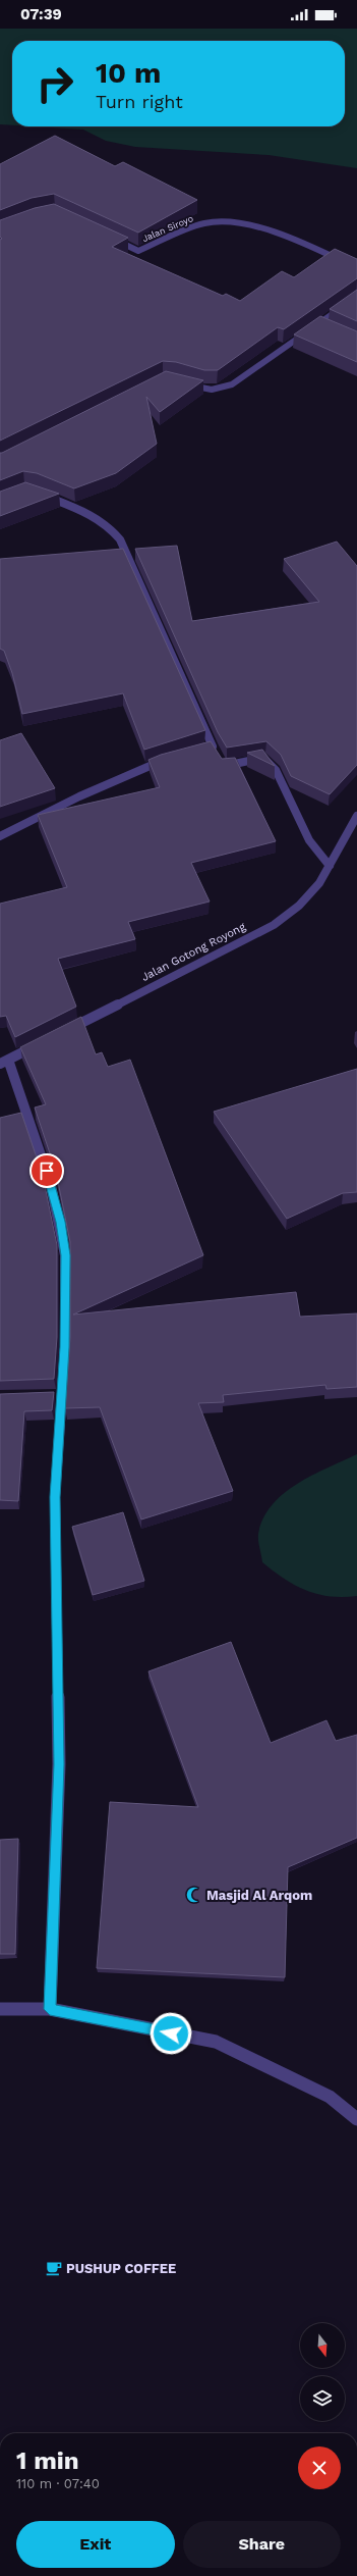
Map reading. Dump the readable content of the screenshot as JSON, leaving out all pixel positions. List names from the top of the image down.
{
  "streets": {
    "street": ["Jalan Siroyo", "Jalan Gotong Royong"]
  },
  "places": {
    "mosque": ["Masjid Al Arqom"],
    "cafe": ["PUSHUP COFFEE"]
  },
  "north": "bottom",
  "page": {
    "status": "07:39",
    "turn": ["10 m", "Turn right"],
    "heading": ["1 min", "110 m · 07:40"],
    "buttons": ["Exit", "Share"]
  }
}
